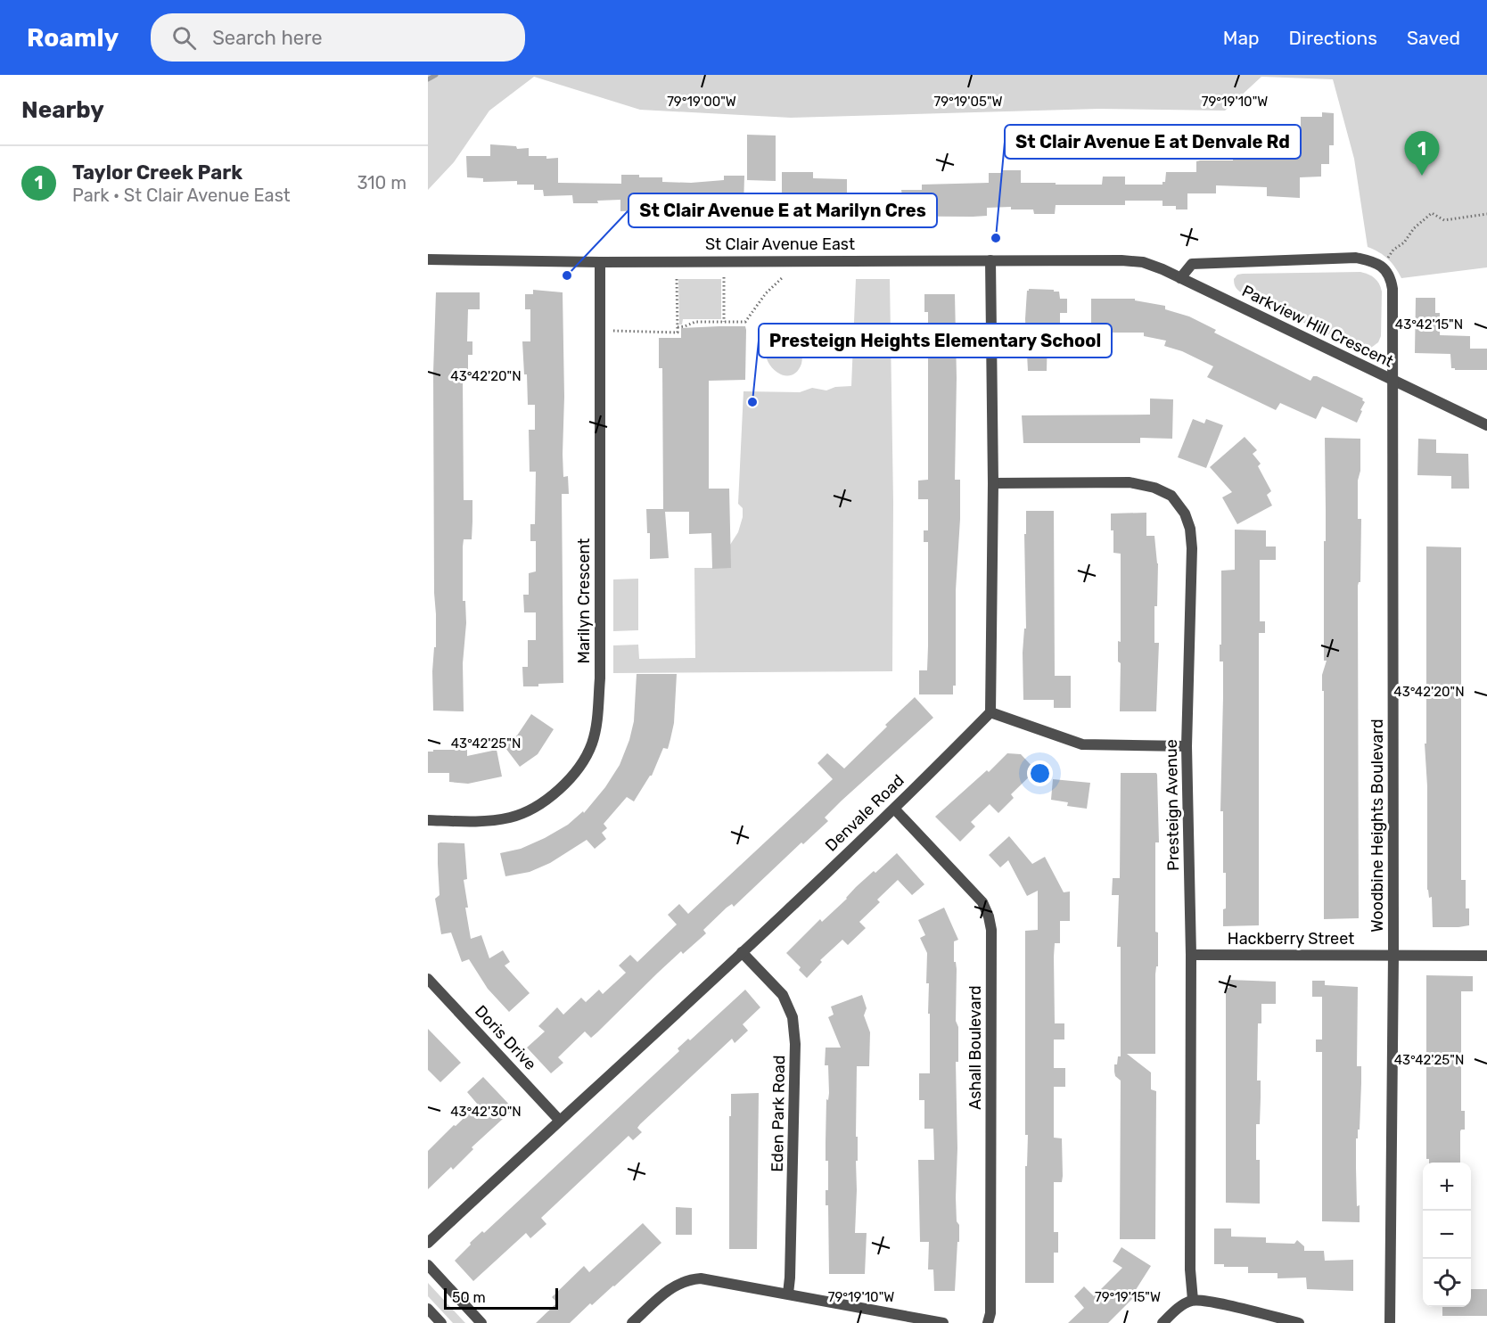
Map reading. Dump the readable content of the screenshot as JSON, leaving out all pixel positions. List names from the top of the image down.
{
  "streets": {
    "street": [
      "St Clair Avenue East",
      "Parkview Hill Crescent",
      "Marilyn Crescent",
      "Presteign Avenue",
      "Denvale Road",
      "Woodbine Heights Boulevard",
      "Hackberry Street",
      "Doris Drive",
      "Ashall Boulevard",
      "Eden Park Road"
    ]
  },
  "crossings": [
    ["St Clair Avenue East", "Parkview Hill Crescent"],
    ["St Clair Avenue East", "Marilyn Crescent"],
    ["Parkview Hill Crescent", "Woodbine Heights Boulevard"],
    ["Presteign Avenue", "Hackberry Street"],
    ["Denvale Road", "Doris Drive"],
    ["Denvale Road", "Ashall Boulevard"],
    ["Denvale Road", "Eden Park Road"],
    ["Woodbine Heights Boulevard", "Hackberry Street"]
  ],
  "places": ["St Clair Avenue E at Denvale Rd", "St Clair Avenue E at Marilyn Cres", "Presteign Heights Elementary School"],
  "scale_bar": "50 m",
  "page": {
    "header": "Roamly",
    "search": "Search here",
    "nav": ["Map", "Directions", "Saved"],
    "heading": "Nearby",
    "pins": "1",
    "list": [
      {
        "mark": "1",
        "name": "Taylor Creek Park",
        "note": "Park · St Clair Avenue East",
        "value": "310 m"
      }
    ],
    "map_buttons": ["+", "−"],
    "scale": "50 m"
  },
  "coordinates": [
    "79°19'00\"W",
    "79°19'05\"W",
    "79°19'10\"W",
    "43°42'15\"N",
    "43°42'20\"N",
    "43°42'25\"N",
    "43°42'30\"N",
    "79°19'15\"W"
  ]
}
